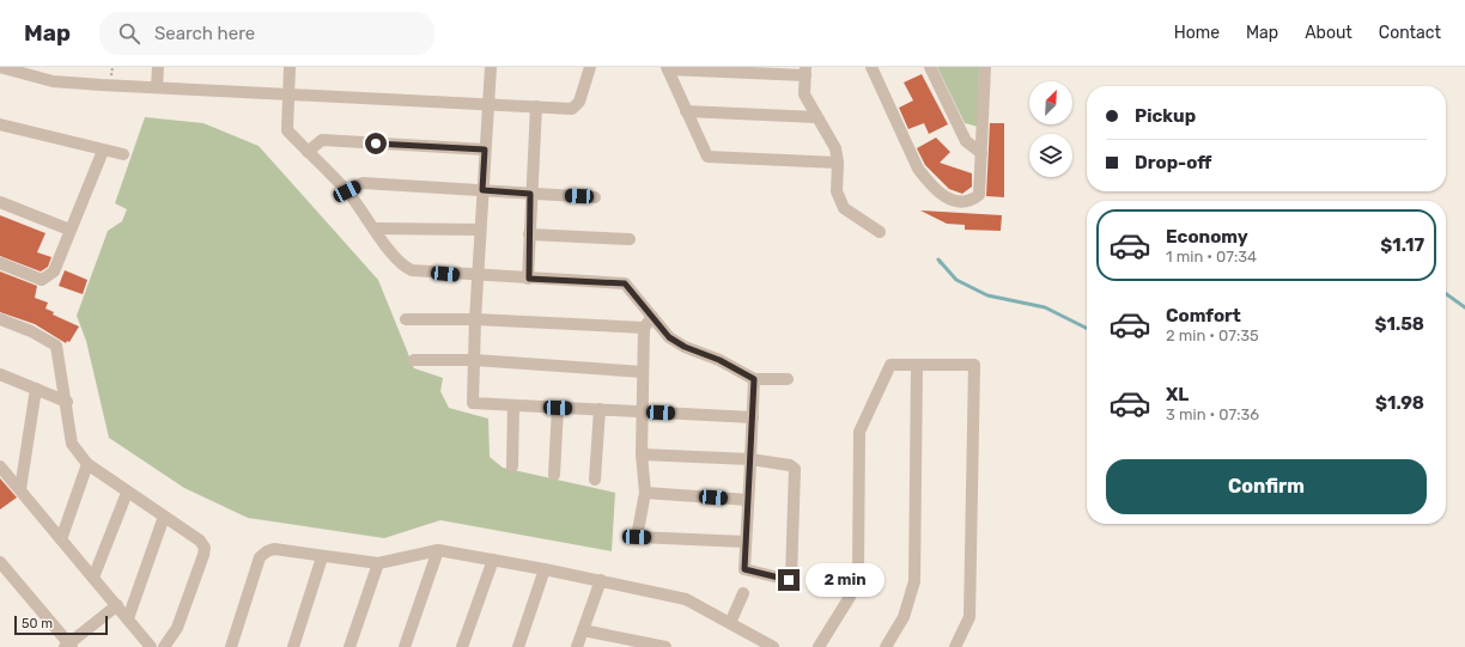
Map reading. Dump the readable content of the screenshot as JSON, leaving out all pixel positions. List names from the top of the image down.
{
  "scale_bar": "50 m",
  "north": "top right",
  "page": {
    "header": "Map",
    "search": "Search here",
    "nav": [
      "Home",
      "Map",
      "About",
      "Contact"
    ],
    "banner": ["Pickup", "Drop-off"],
    "list": [
      {
        "name": "Economy",
        "note": "1 min · 07:34",
        "value": "$1.17"
      },
      {
        "name": "Comfort",
        "note": "2 min · 07:35",
        "value": "$1.58"
      },
      {
        "name": "XL",
        "note": "3 min · 07:36",
        "value": "$1.98"
      }
    ],
    "buttons": "Confirm",
    "bubble": "2 min",
    "scale": "50 m"
  }
}
